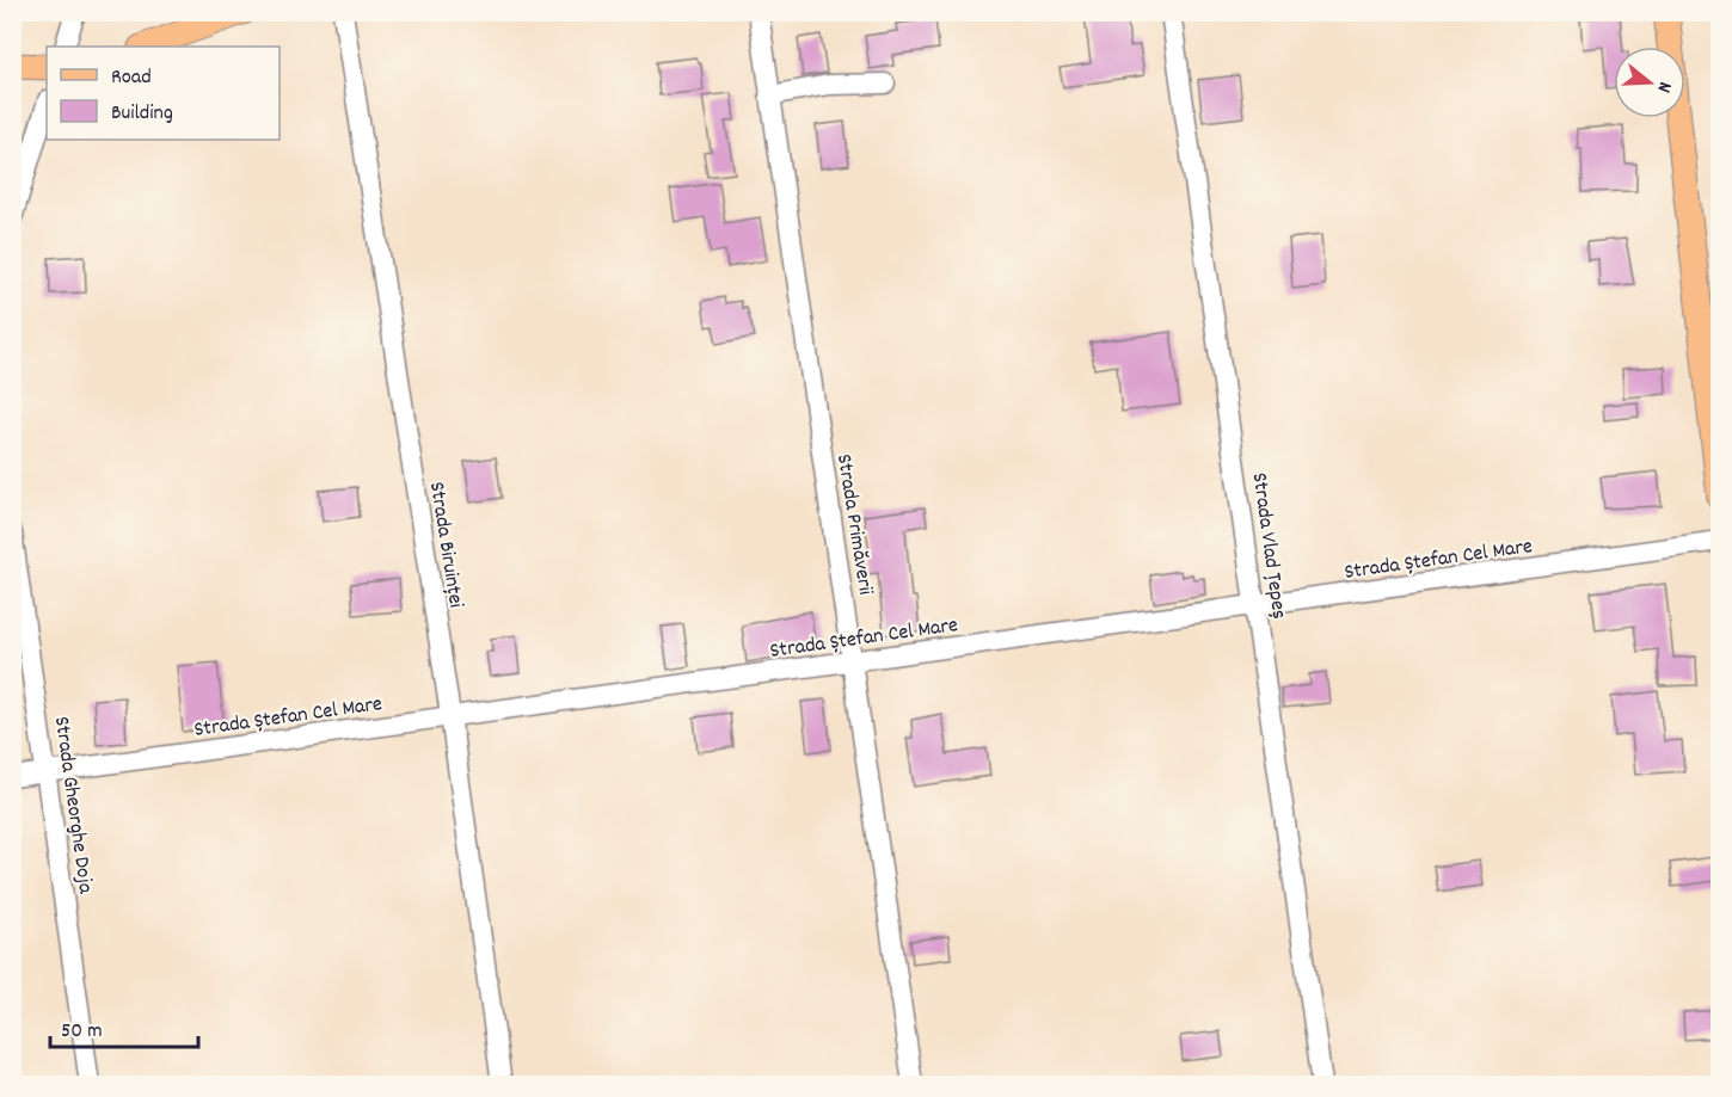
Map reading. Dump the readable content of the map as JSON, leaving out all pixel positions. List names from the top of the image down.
{
  "streets": {
    "street": [
      "Strada Primăverii",
      "Strada Biruinței",
      "Strada Vlad Țepeș",
      "Strada Ștefan Cel Mare",
      "Strada Gheorghe Doja"
    ]
  },
  "crossings": [
    ["Strada Primăverii", "Strada Ștefan Cel Mare"],
    ["Strada Biruinței", "Strada Ștefan Cel Mare"],
    ["Strada Vlad Țepeș", "Strada Ștefan Cel Mare"],
    ["Strada Ștefan Cel Mare", "Strada Gheorghe Doja"]
  ],
  "legend": ["Road", "Building"],
  "scale_bar": "50 m",
  "north": "right"
}
